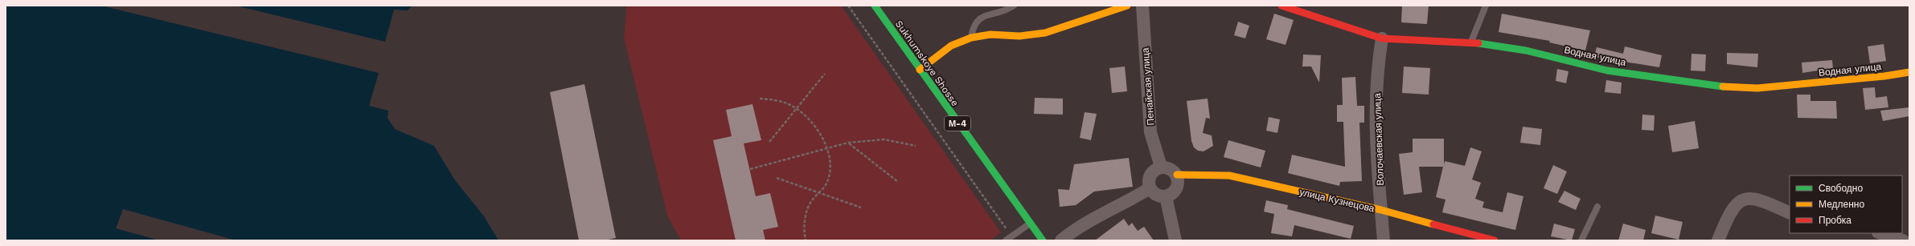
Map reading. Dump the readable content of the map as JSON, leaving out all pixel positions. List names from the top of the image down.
{
  "streets": {
    "main road": [
      "Водная улица",
      "Sukhumskoye Shosse",
      "М-4",
      "улица Кузнецова"
    ],
    "street": ["Пенайская улица", "Волочаевская улица"]
  },
  "crossings": [
    ["Водная улица", "Волочаевская улица"],
    ["Пенайская улица", "улица Кузнецова"],
    ["Волочаевская улица", "улица Кузнецова"]
  ],
  "legend": ["Свободно", "Медленно", "Пробка"]
}
